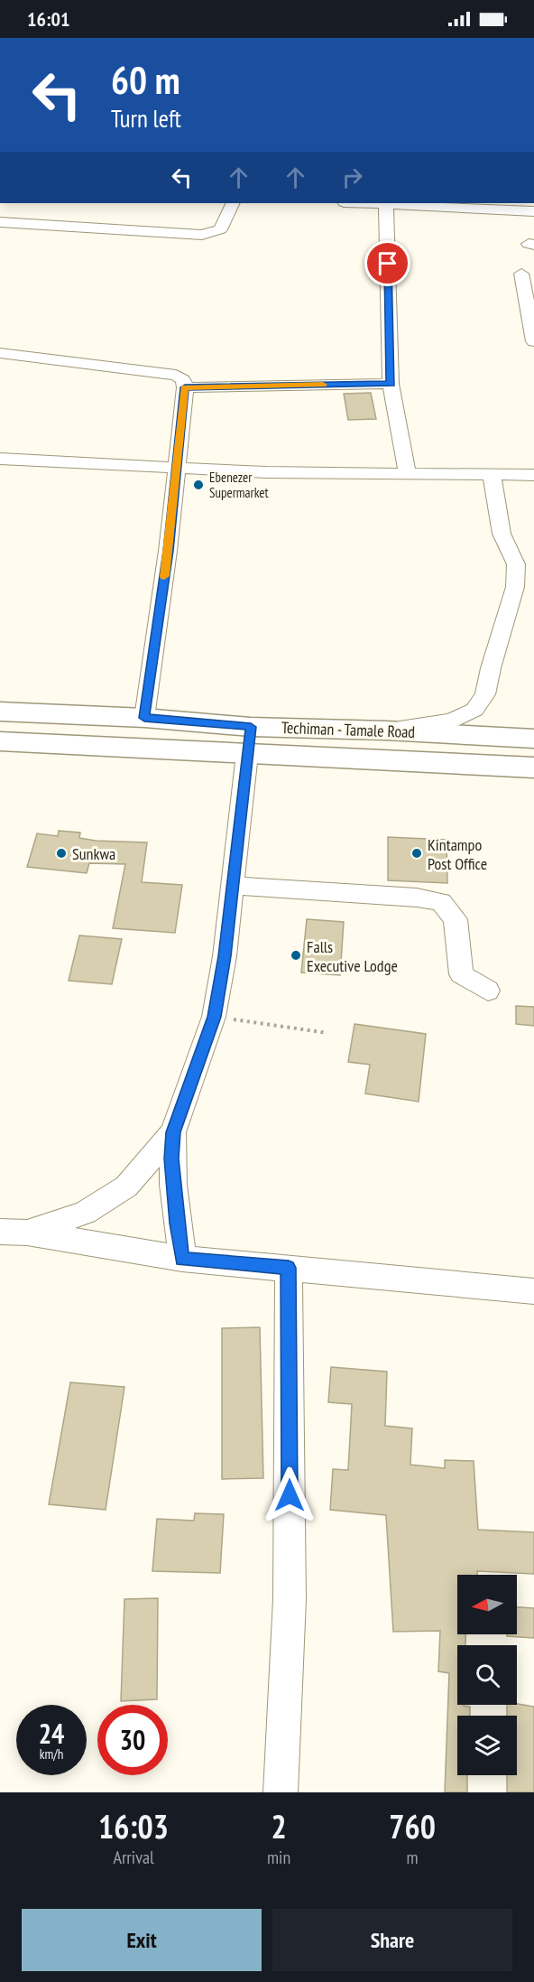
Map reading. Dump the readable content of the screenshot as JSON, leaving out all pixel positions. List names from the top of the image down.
{
  "streets": {
    "highway": ["Techiman - Tamale Road"]
  },
  "places": [
    "Ebenezer Supermarket",
    "Sunkwa",
    "Kintampo Post Office",
    "Falls Executive Lodge"
  ],
  "north": "left",
  "page": {
    "status": "16:01",
    "turn": ["60 m", "Turn left"],
    "speed": "24 km/h",
    "limit": "30",
    "eta": [
      "16:03",
      "Arrival",
      "2",
      "min",
      "760",
      "m"
    ],
    "buttons": ["Exit", "Share"]
  }
}
